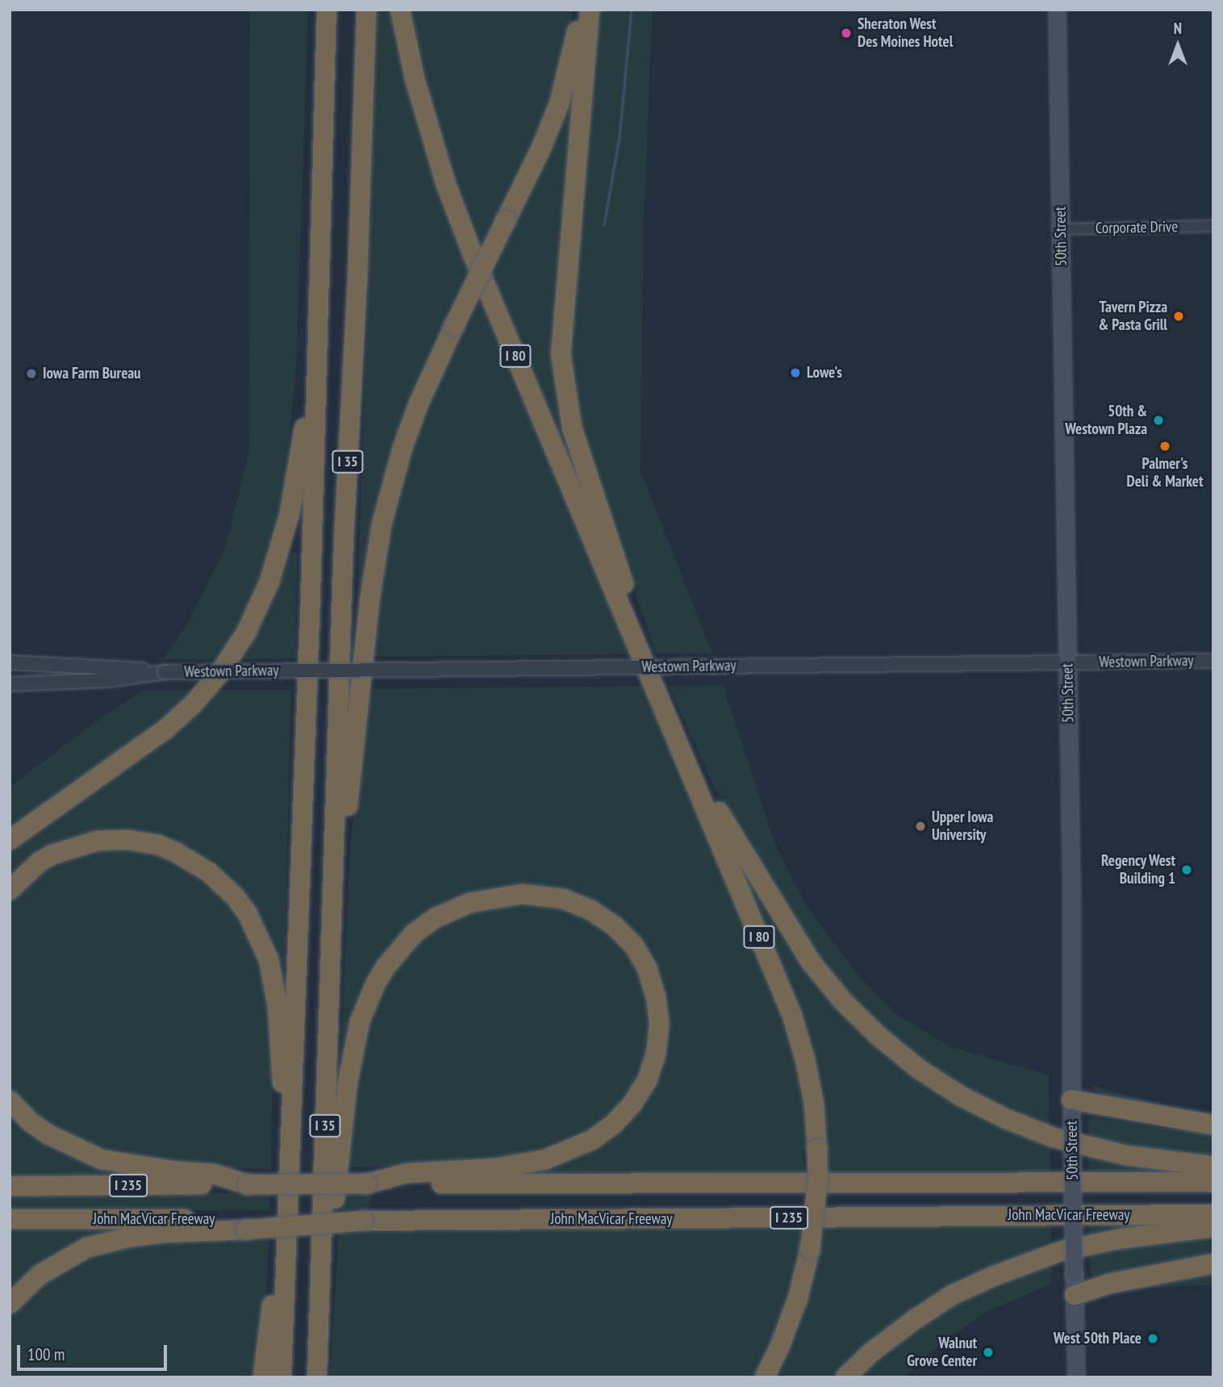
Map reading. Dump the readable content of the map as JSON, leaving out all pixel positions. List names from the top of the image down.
{
  "streets": {
    "highway": [
      "I 80",
      "I 35",
      "I 235",
      "John MacVicar Freeway"
    ],
    "main road": ["50th Street"],
    "street": ["Corporate Drive", "Westown Parkway"]
  },
  "crossings": [
    ["Corporate Drive", "50th Street"],
    ["50th Street", "Westown Parkway"]
  ],
  "places": [
    "Sheraton West Des Moines Hotel",
    "Tavern Pizza & Pasta Grill",
    "Lowe's",
    "Iowa Farm Bureau",
    "50th & Westown Plaza",
    "Palmer's Deli & Market",
    "Upper Iowa University",
    "Regency West Building 1",
    "West 50th Place",
    "Walnut Grove Center"
  ],
  "scale_bar": "100 m",
  "north": "top"
}
